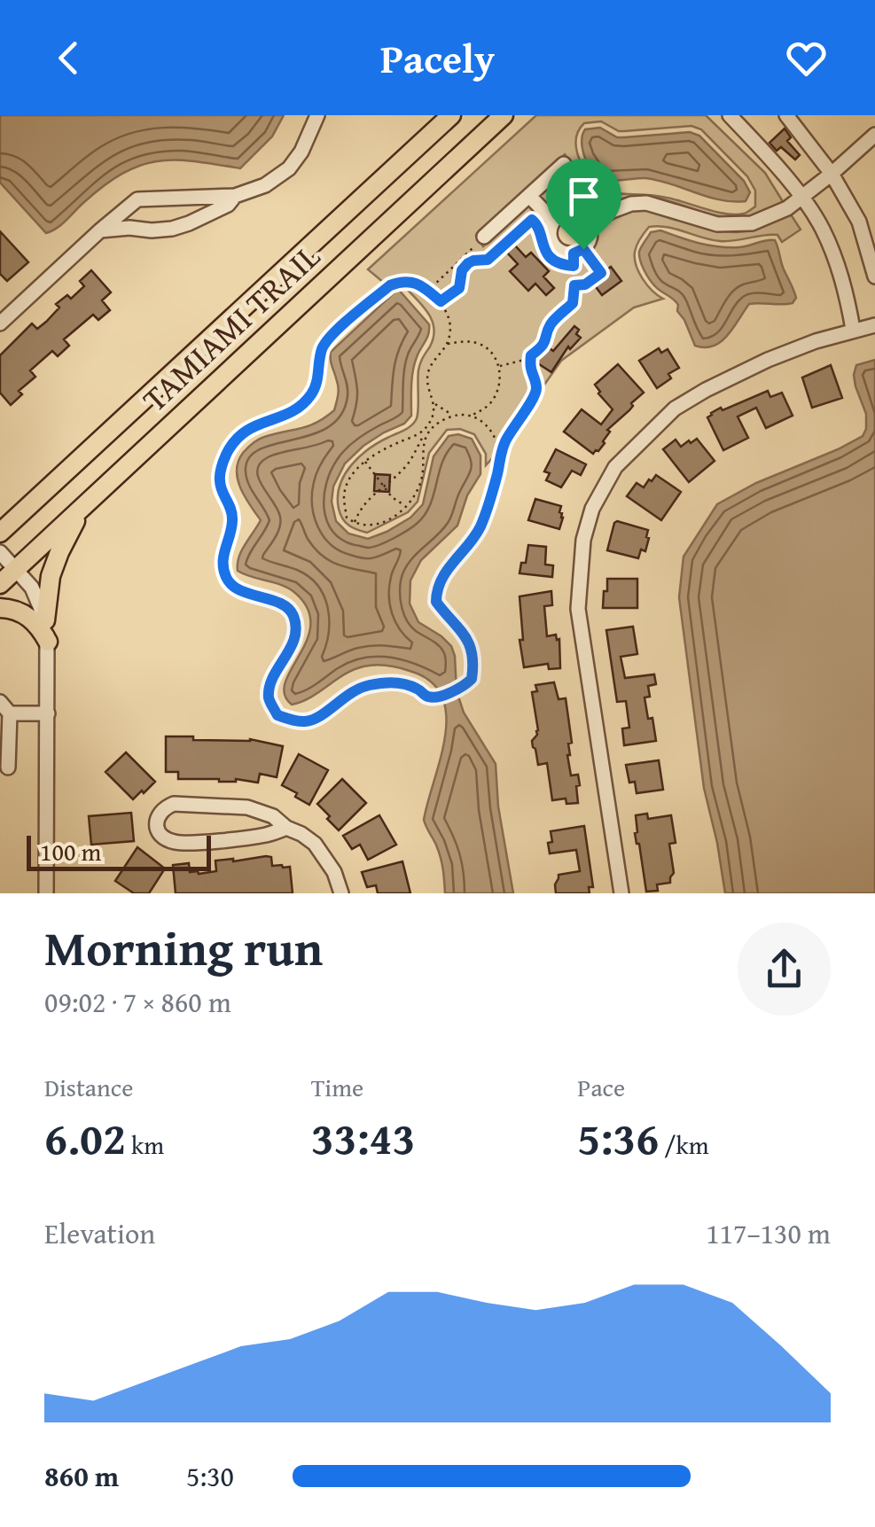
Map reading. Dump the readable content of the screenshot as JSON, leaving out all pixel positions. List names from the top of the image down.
{
  "streets": {
    "main road": ["TAMIAMI TRAIL"]
  },
  "scale_bar": "100 m",
  "page": {
    "header": "Pacely",
    "scale": "100 m",
    "heading": ["Morning run", "09:02 · 7 × 860 m"],
    "stats": [
      ["Distance", "6.02 km"],
      ["Time", "33:43"],
      ["Pace", "5:36 /km"]
    ],
    "chart": ["Elevation", "117–130 m"],
    "list": [
      {
        "name": "860 m",
        "note": "5:30"
      }
    ]
  }
}
